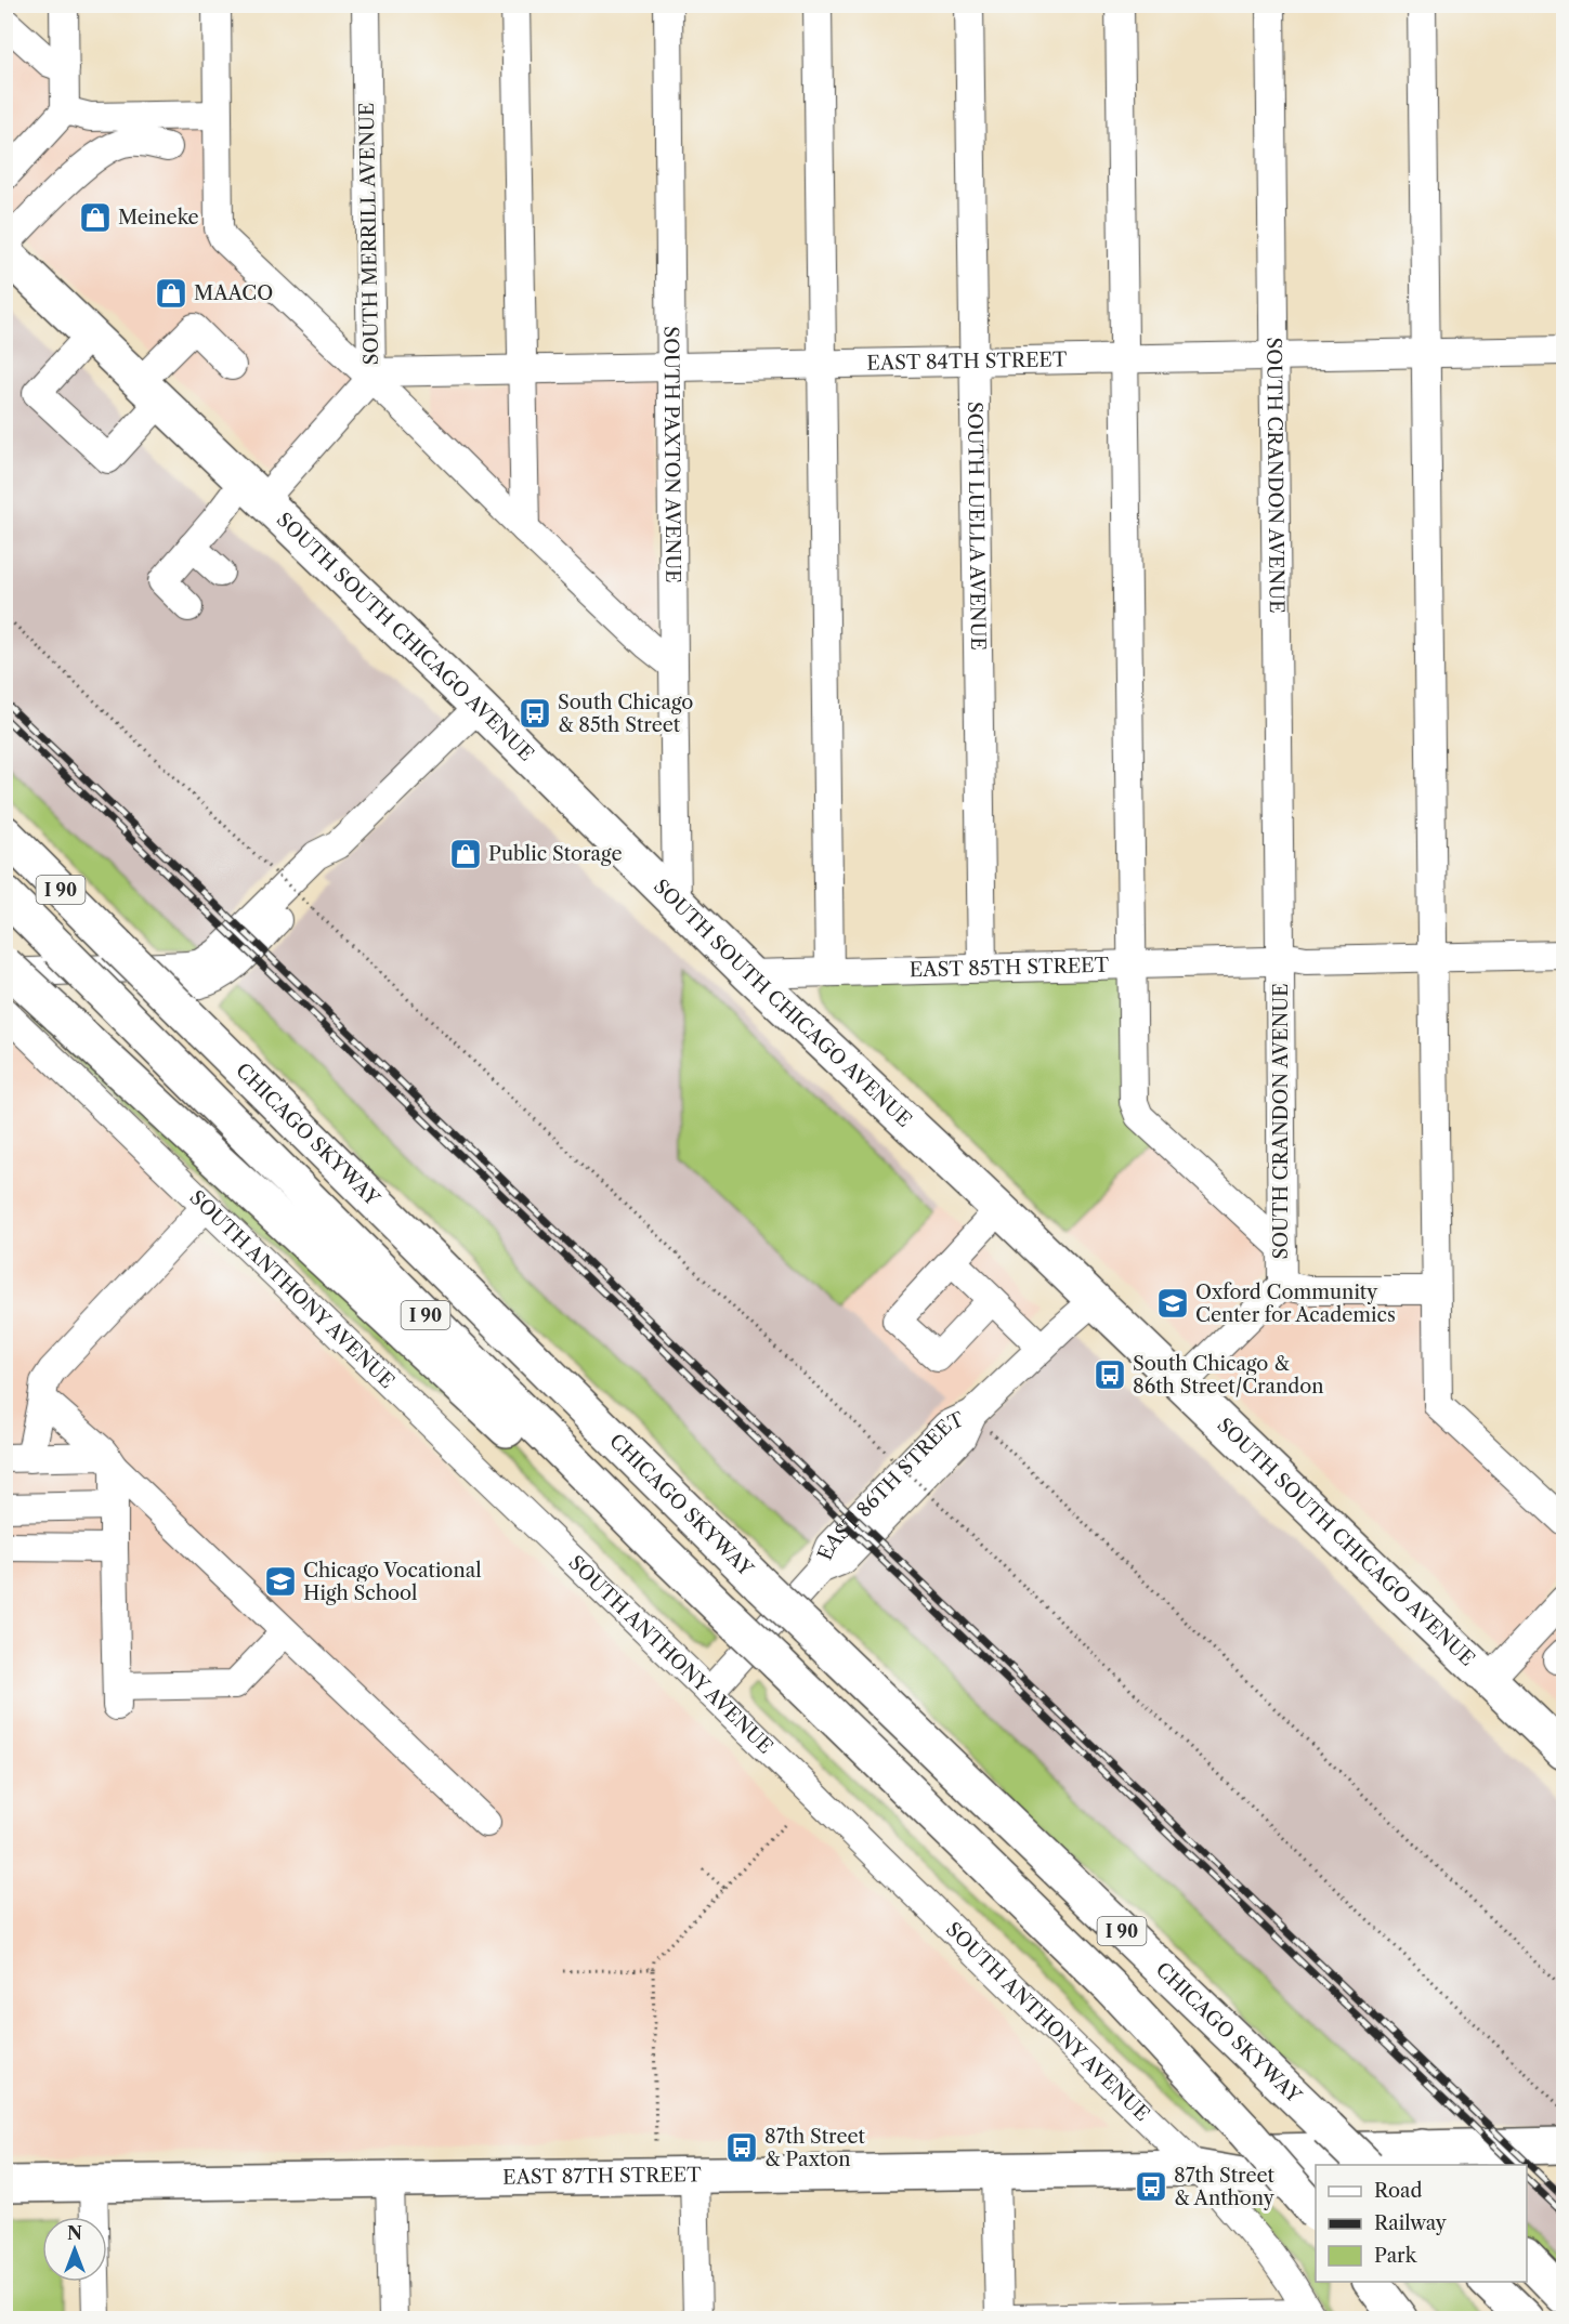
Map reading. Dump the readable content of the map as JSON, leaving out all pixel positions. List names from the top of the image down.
{
  "streets": {
    "main road": [
      "SOUTH SOUTH CHICAGO AVENUE",
      "I 90",
      "CHICAGO SKYWAY",
      "EAST 87TH STREET"
    ],
    "street": [
      "SOUTH MERRILL AVENUE",
      "EAST 84TH STREET",
      "SOUTH PAXTON AVENUE",
      "SOUTH CRANDON AVENUE",
      "SOUTH LUELLA AVENUE",
      "EAST 85TH STREET",
      "SOUTH ANTHONY AVENUE",
      "EAST 86TH STREET"
    ]
  },
  "crossings": [
    ["SOUTH MERRILL AVENUE", "EAST 84TH STREET"],
    ["SOUTH MERRILL AVENUE", "SOUTH SOUTH CHICAGO AVENUE"],
    ["EAST 84TH STREET", "SOUTH PAXTON AVENUE"],
    ["EAST 84TH STREET", "SOUTH CRANDON AVENUE"],
    ["EAST 84TH STREET", "SOUTH LUELLA AVENUE"],
    ["SOUTH PAXTON AVENUE", "SOUTH SOUTH CHICAGO AVENUE"],
    ["SOUTH CRANDON AVENUE", "SOUTH SOUTH CHICAGO AVENUE"],
    ["SOUTH CRANDON AVENUE", "EAST 85TH STREET"],
    ["SOUTH LUELLA AVENUE", "EAST 85TH STREET"],
    ["SOUTH SOUTH CHICAGO AVENUE", "EAST 85TH STREET"],
    ["SOUTH SOUTH CHICAGO AVENUE", "EAST 86TH STREET"],
    ["SOUTH ANTHONY AVENUE", "EAST 86TH STREET"],
    ["SOUTH ANTHONY AVENUE", "EAST 87TH STREET"]
  ],
  "places": {
    "shop": ["Meineke", "MAACO", "Public Storage"],
    "bus stop": [
      "South Chicago & 85th Street",
      "South Chicago & 86th Street/Crandon",
      "87th Street & Paxton",
      "87th Street & Anthony"
    ],
    "school or university": ["Oxford Community Center for Academics", "Chicago Vocational High School"]
  },
  "legend": ["Road", "Railway", "Park"],
  "north": "top"
}
